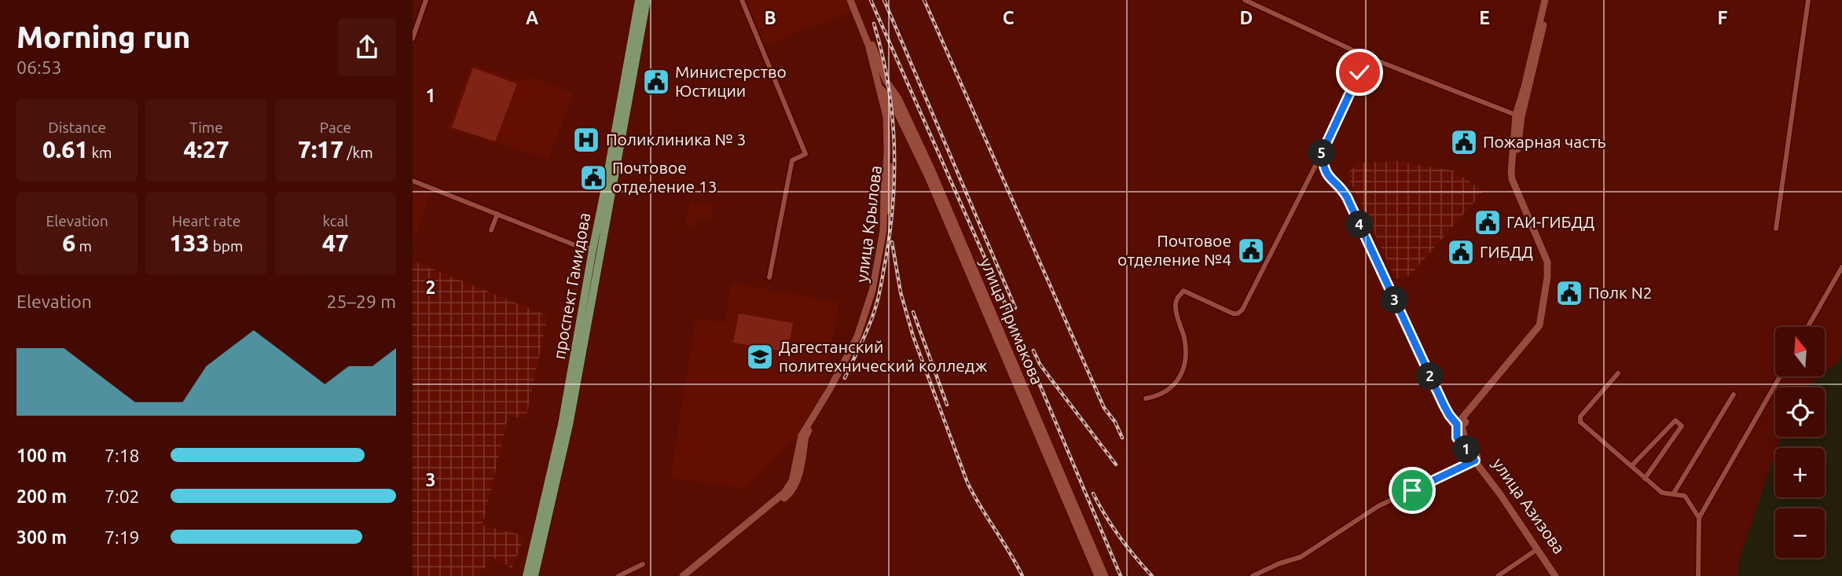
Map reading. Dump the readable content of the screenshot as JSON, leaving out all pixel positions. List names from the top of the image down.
{
  "streets": {
    "main road": [
      "улица Крылова",
      "проспект Гамидова",
      "улица Примакова",
      "улица Азизова"
    ]
  },
  "crossings": [
    ["улица Крылова", "улица Примакова"]
  ],
  "places": {
    "public building": [
      "Министерство Юстиции",
      "Пожарная часть",
      "Почтовое отделение 13",
      "ГАИ-ГИБДД",
      "Почтовое отделение №4",
      "ГИБДД",
      "Полк N2"
    ],
    "hospital": ["Поликлиника № 3"],
    "school or university": ["Дагестанский политехнический колледж"]
  },
  "north": "top",
  "page": {
    "heading": ["Morning run", "06:53"],
    "stats": [
      ["Distance", "0.61 km"],
      ["Time", "4:27"],
      ["Pace", "7:17 /km"],
      ["Elevation", "6 m"],
      ["Heart rate", "133 bpm"],
      ["kcal", "47"]
    ],
    "pins": [
      "5",
      "4",
      "3",
      "2",
      "1"
    ],
    "chart": ["Elevation", "25–29 m"],
    "map_buttons": ["+", "−"],
    "list": [
      {
        "name": "100 m",
        "note": "7:18"
      },
      {
        "name": "200 m",
        "note": "7:02"
      },
      {
        "name": "300 m",
        "note": "7:19"
      }
    ]
  },
  "grid": {
    "columns": [
      "A",
      "B",
      "C",
      "D",
      "E",
      "F"
    ],
    "rows": ["1", "2", "3"]
  }
}
